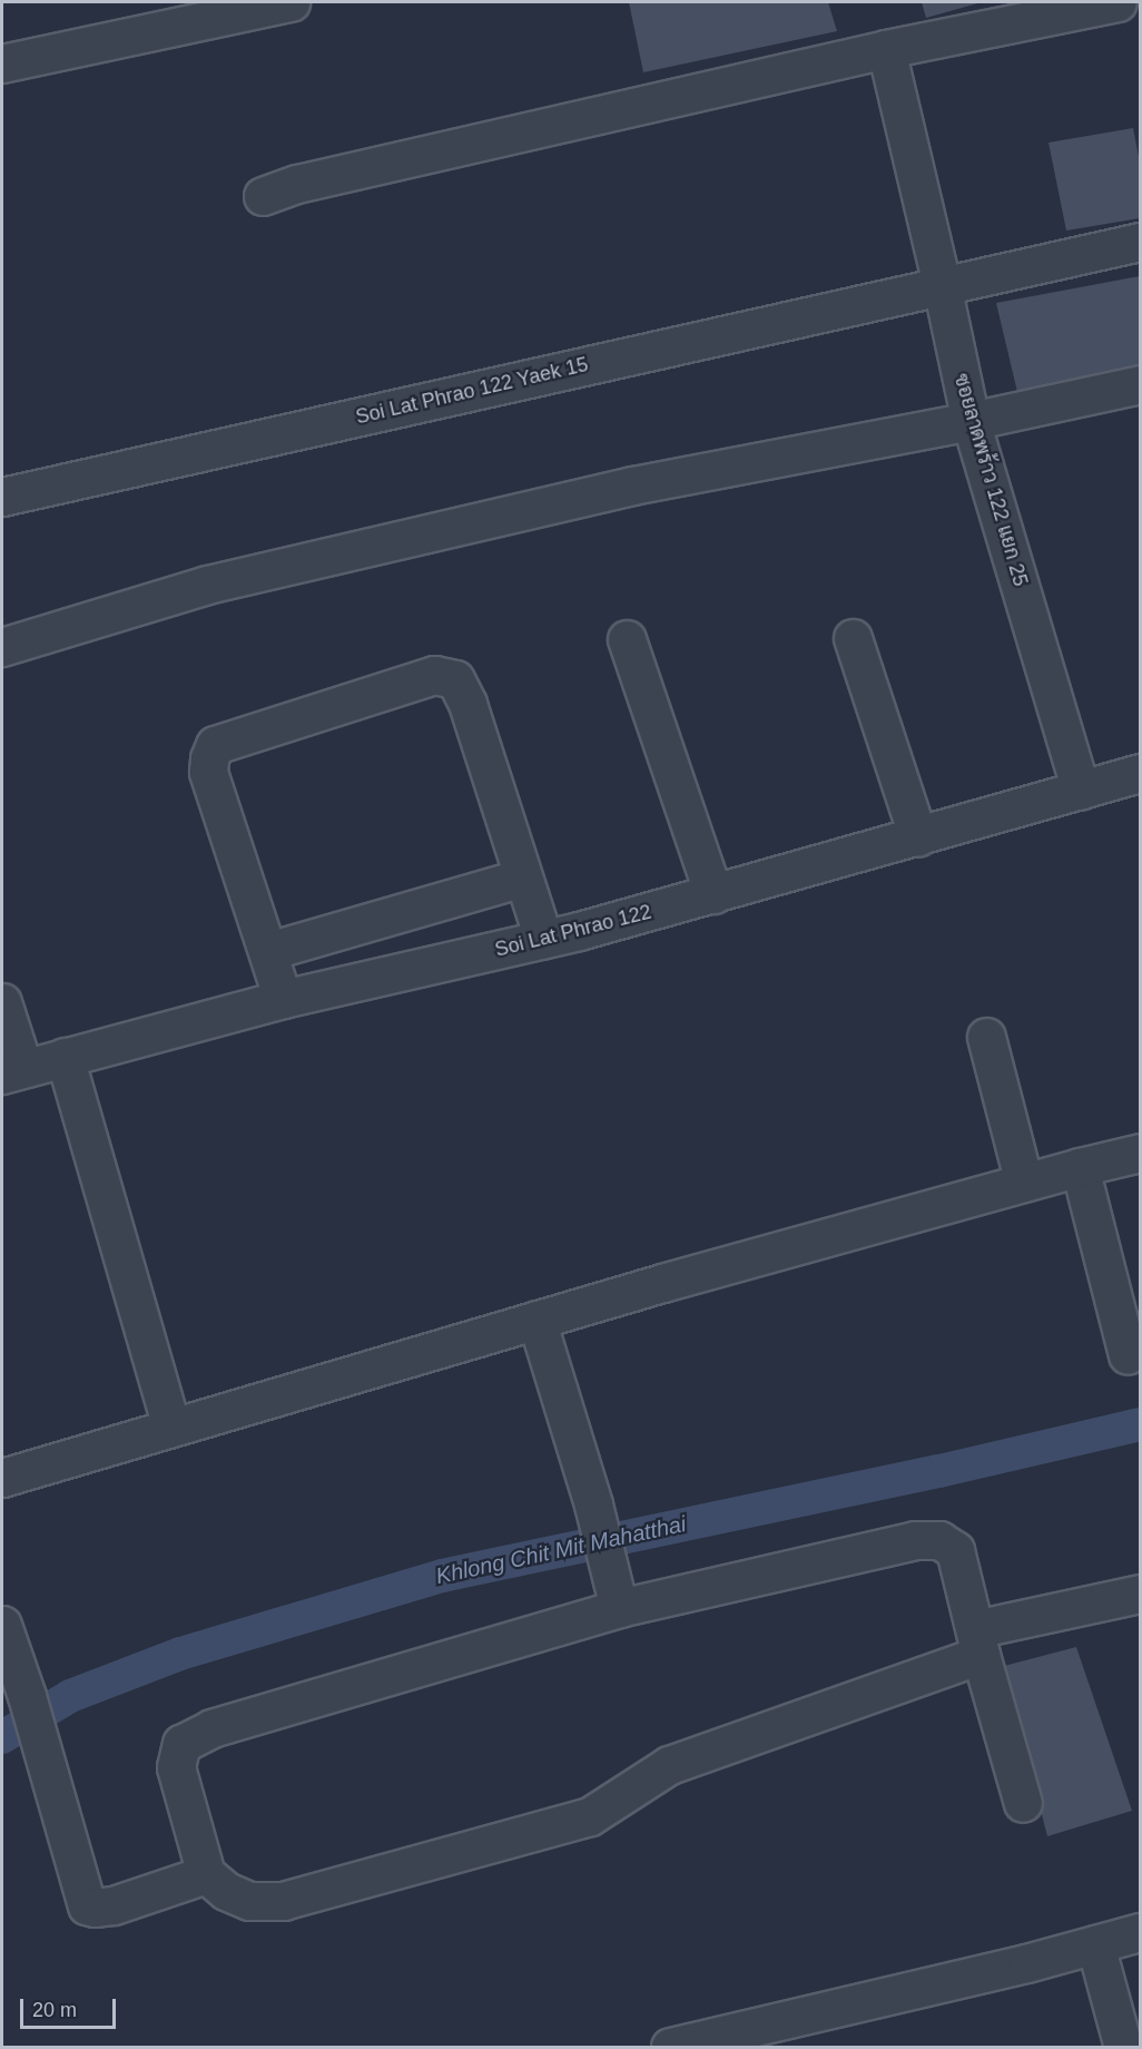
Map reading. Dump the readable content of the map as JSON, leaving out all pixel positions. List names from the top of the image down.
{
  "streets": {
    "street": ["Soi Lat Phrao 122 Yaek 15", "ซอยลาดพร้าว 122 แยก 25", "Soi Lat Phrao 122"]
  },
  "crossings": [
    ["Soi Lat Phrao 122 Yaek 15", "ซอยลาดพร้าว 122 แยก 25"],
    ["ซอยลาดพร้าว 122 แยก 25", "Soi Lat Phrao 122"]
  ],
  "water": ["Khlong Chit Mit Mahatthai"],
  "scale_bar": "20 m"
}
